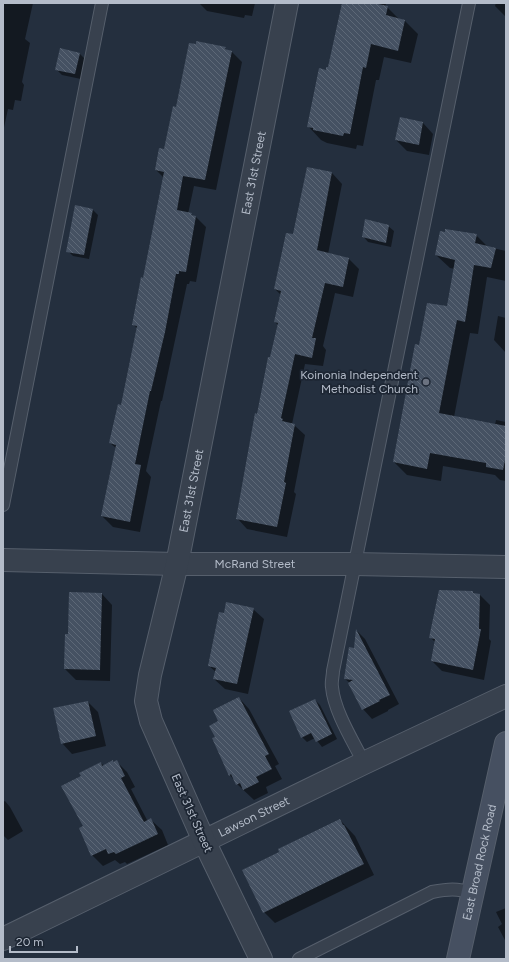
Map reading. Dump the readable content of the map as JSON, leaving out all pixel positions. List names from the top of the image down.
{
  "streets": {
    "main road": ["East Broad Rock Road"],
    "street": ["East 31st Street", "McRand Street", "Lawson Street"]
  },
  "crossings": [
    ["East 31st Street", "McRand Street"],
    ["East 31st Street", "Lawson Street"]
  ],
  "places": ["Koinonia Independent Methodist Church"],
  "scale_bar": "20 m"
}
